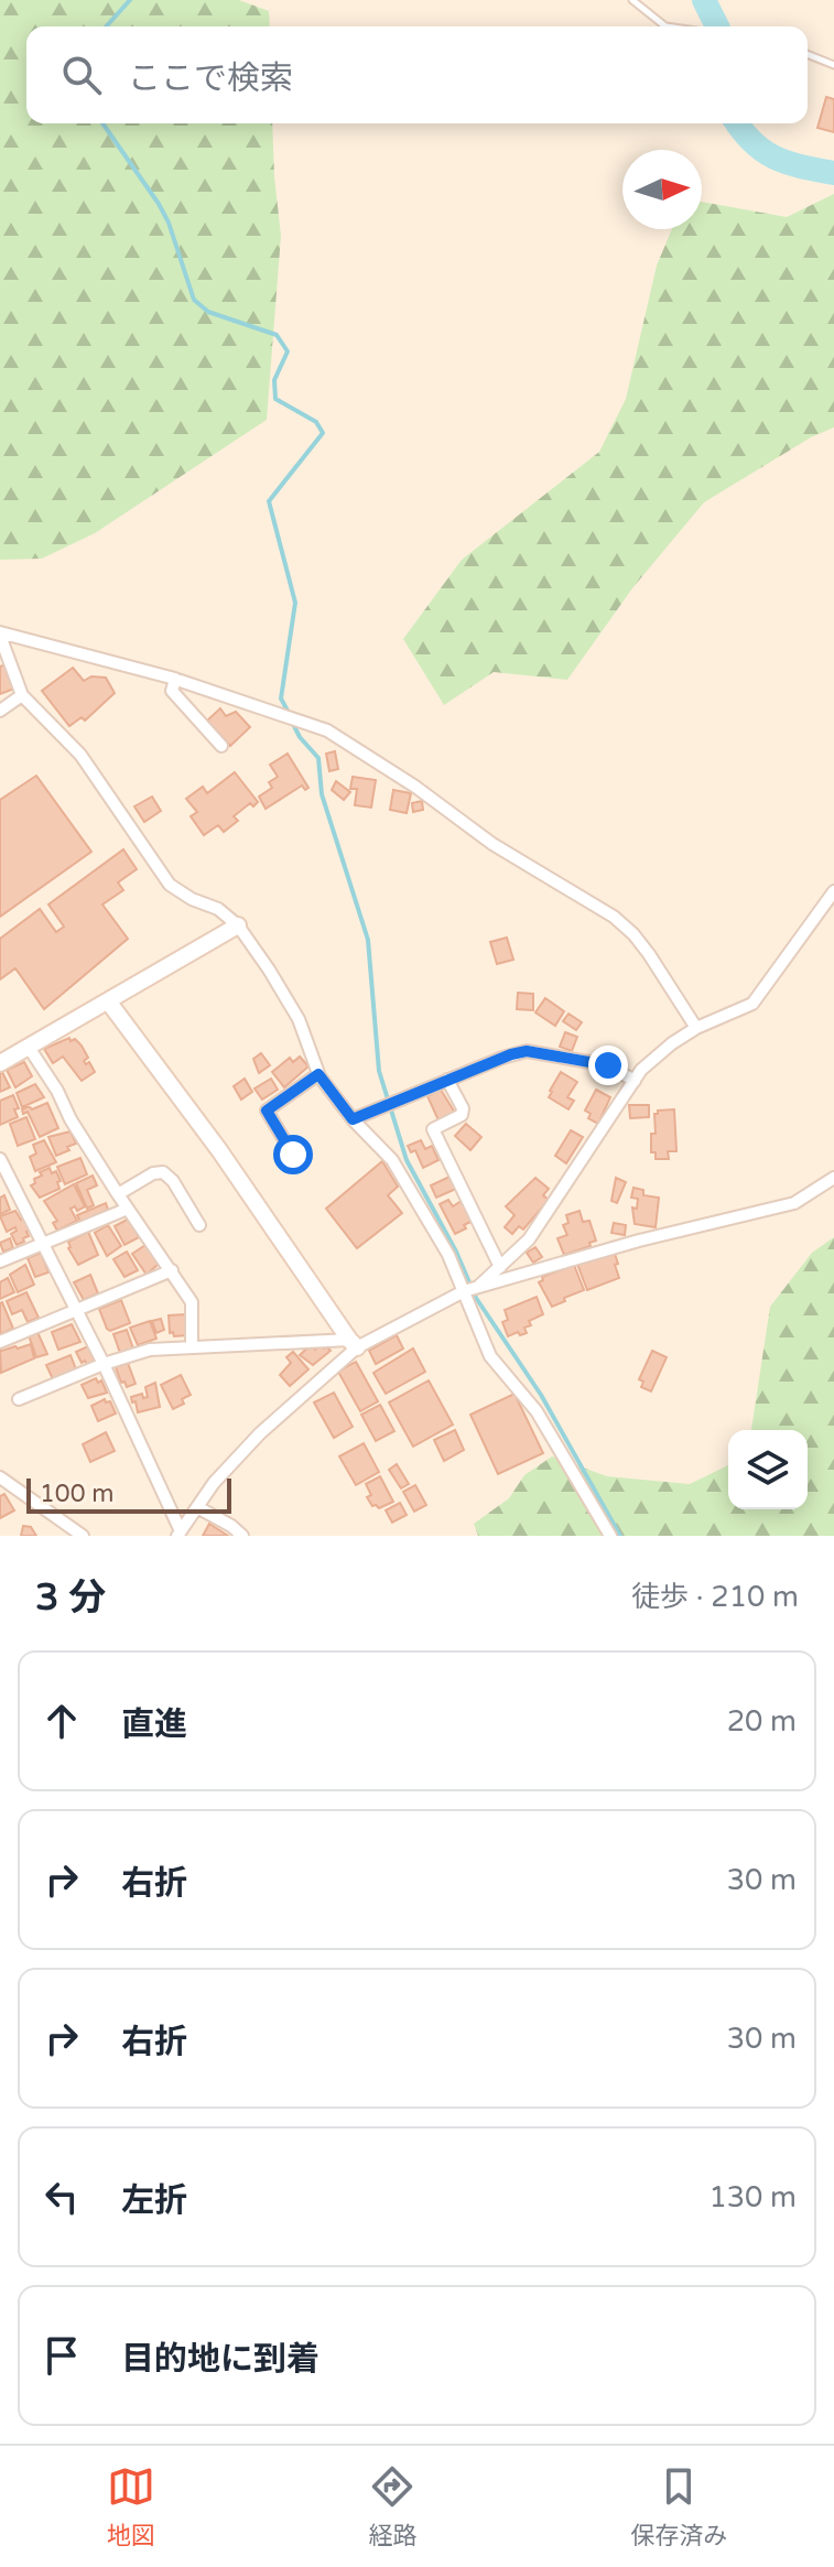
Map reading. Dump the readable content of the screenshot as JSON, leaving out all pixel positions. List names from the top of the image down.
{
  "scale_bar": "100 m",
  "north": "right",
  "page": {
    "search": "ここで検索",
    "scale": "100 m",
    "heading": ["3 分", "徒歩 · 210 m"],
    "list": [
      ["直進", "20 m"],
      ["右折", "30 m"],
      ["右折", "30 m"],
      ["左折", "130 m"],
      "目的地に到着"
    ],
    "nav": ["地図", "経路", "保存済み"]
  }
}
